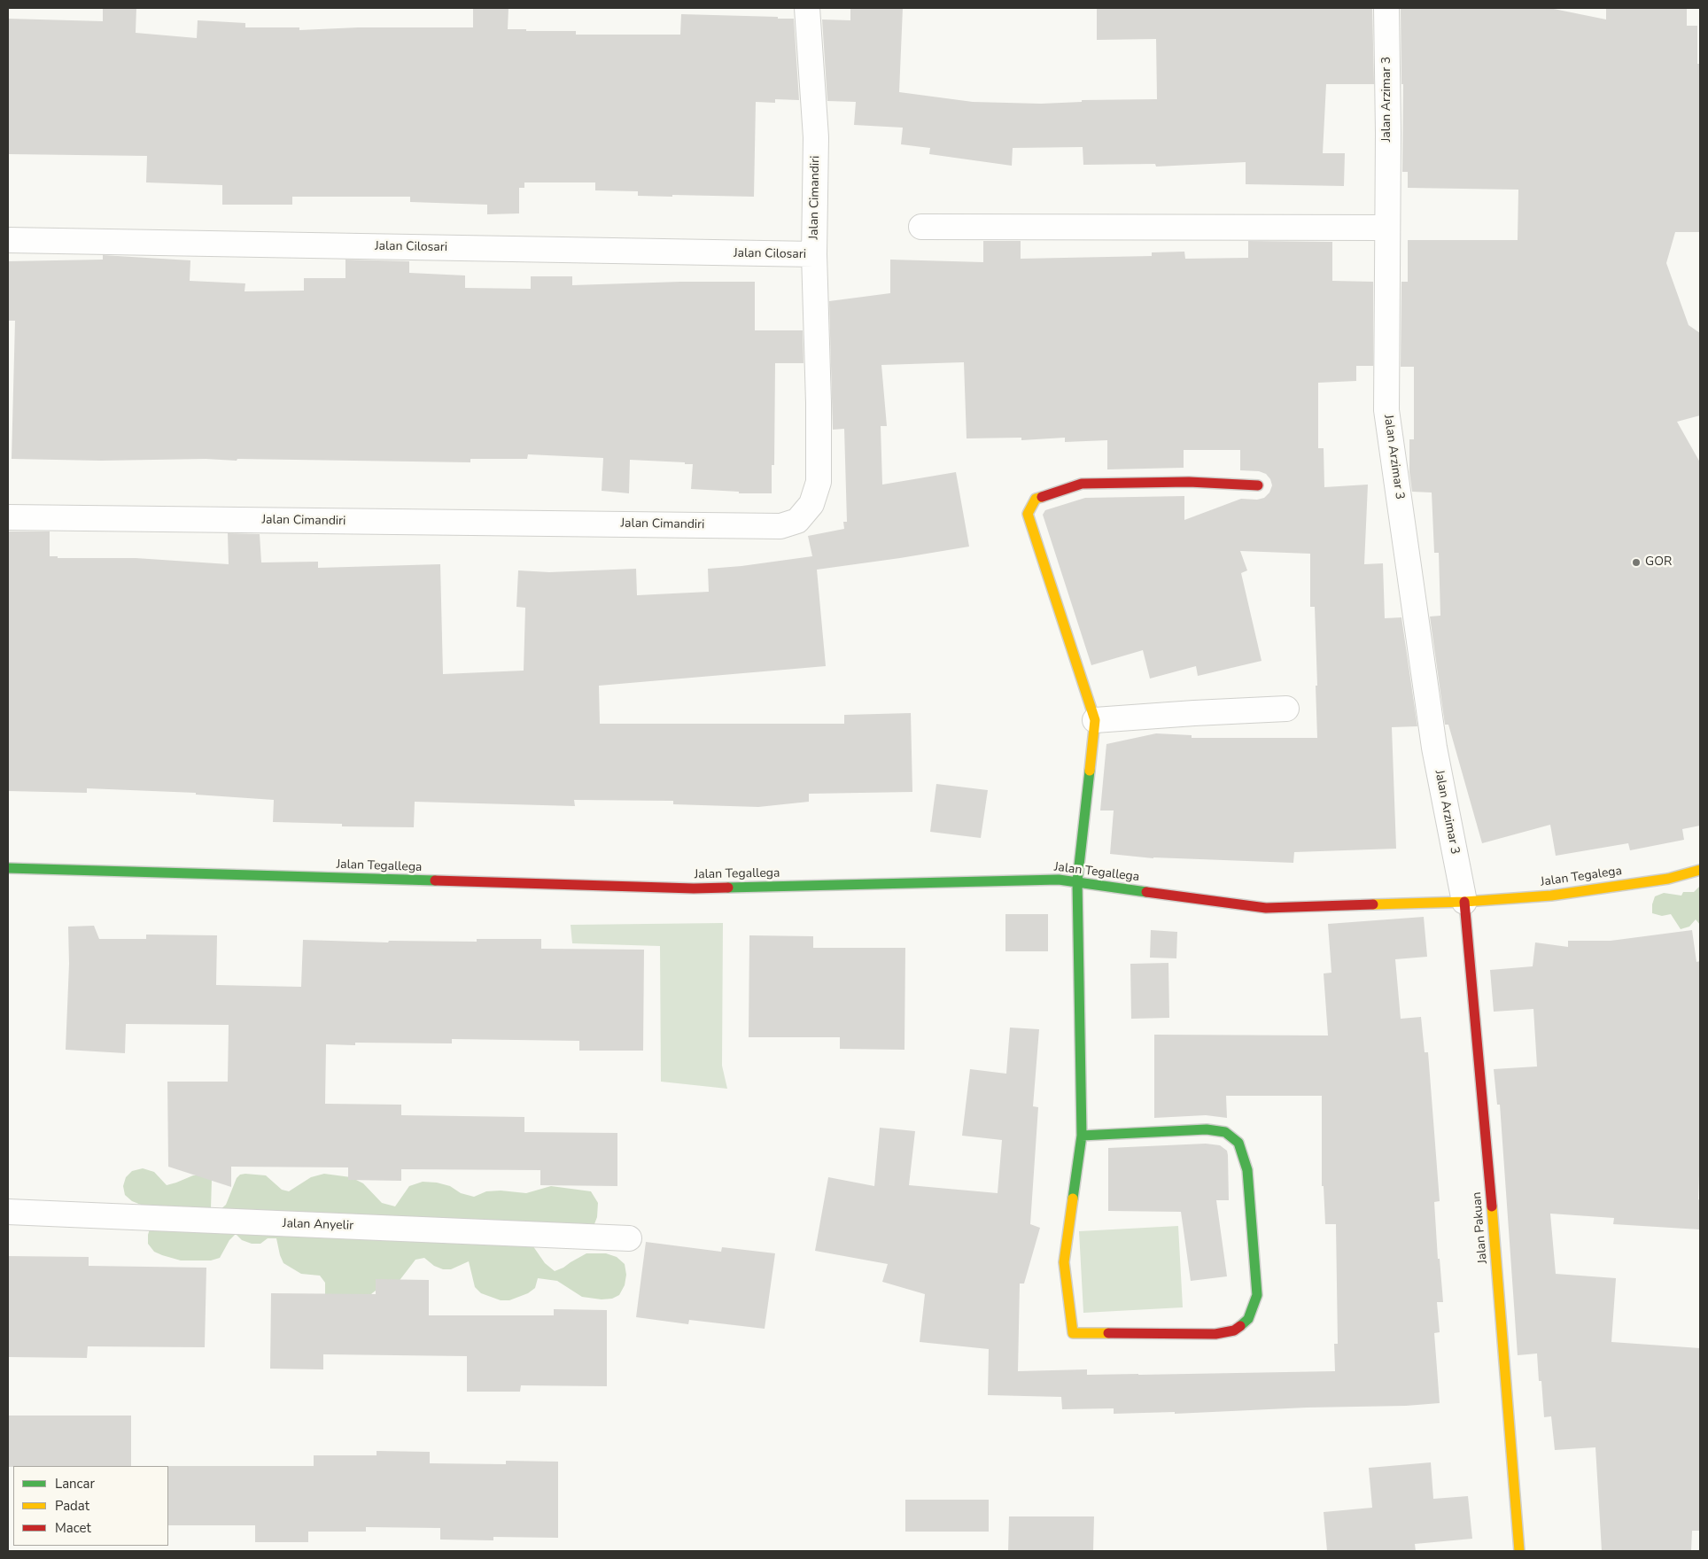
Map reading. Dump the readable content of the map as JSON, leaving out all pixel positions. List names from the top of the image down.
{
  "streets": {
    "street": [
      "Jalan Arzimar 3",
      "Jalan Cimandiri",
      "Jalan Cilosari",
      "Jalan Tegallega",
      "Jalan Tegalega",
      "Jalan Anyelir",
      "Jalan Pakuan"
    ]
  },
  "crossings": [
    ["Jalan Arzimar 3", "Jalan Tegallega"],
    ["Jalan Arzimar 3", "Jalan Tegalega"],
    ["Jalan Arzimar 3", "Jalan Pakuan"],
    ["Jalan Cimandiri", "Jalan Cilosari"],
    ["Jalan Tegallega", "Jalan Tegalega"],
    ["Jalan Tegallega", "Jalan Pakuan"],
    ["Jalan Tegalega", "Jalan Pakuan"]
  ],
  "places": ["GOR"],
  "legend": ["Lancar", "Padat", "Macet"]
}
